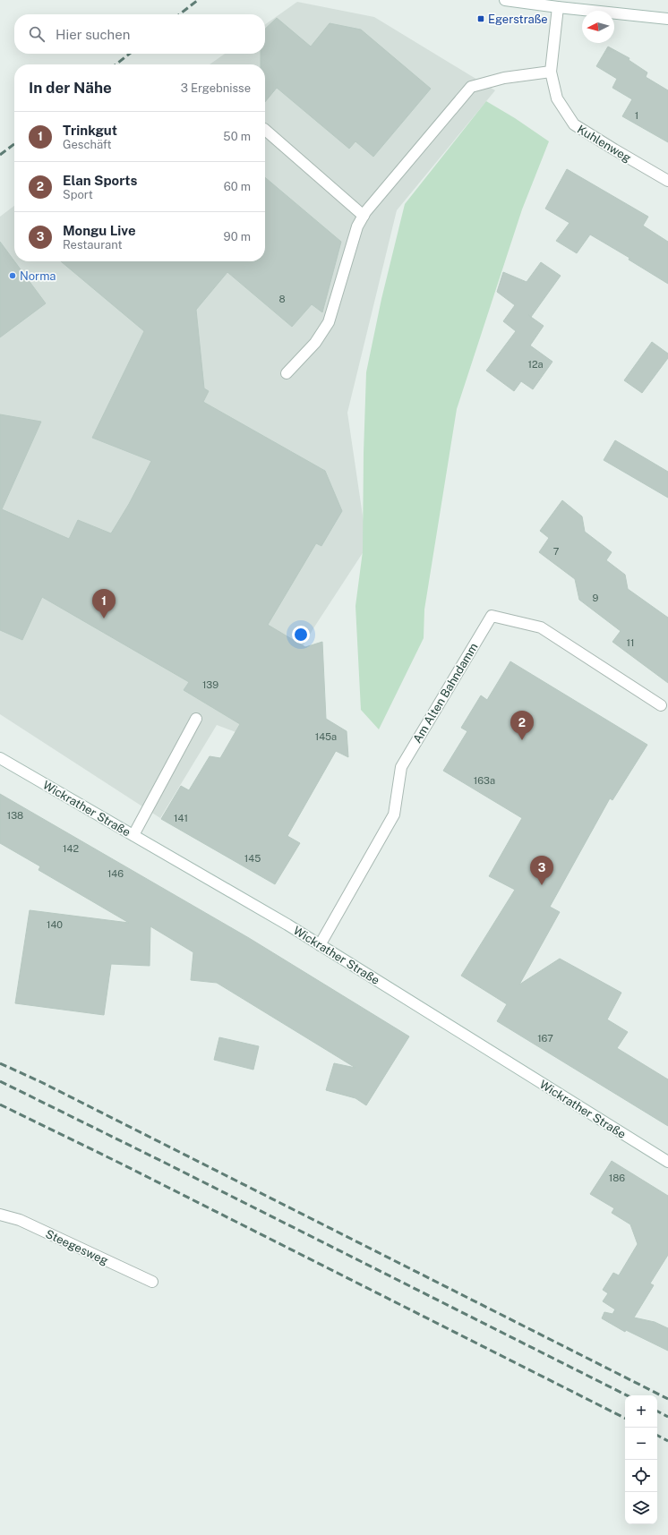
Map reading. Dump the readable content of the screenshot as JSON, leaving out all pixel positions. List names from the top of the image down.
{
  "streets": {
    "main road": [
      "Kuhlenweg",
      "Am Alten Bahndamm",
      "Wickrather Straße",
      "Steegesweg"
    ]
  },
  "crossings": [
    ["Am Alten Bahndamm", "Wickrather Straße"]
  ],
  "places": {
    "transit": ["Egerstraße"],
    "other": ["Norma"]
  },
  "house_numbers": [
    "1",
    "8",
    "12a",
    "7",
    "9",
    "11",
    "139",
    "145a",
    "163a",
    "138",
    "141",
    "142",
    "145",
    "146",
    "140",
    "167",
    "186"
  ],
  "north": "left",
  "page": {
    "search": "Hier suchen",
    "heading": ["In der Nähe", "3 Ergebnisse"],
    "list": [
      {
        "mark": "1",
        "name": "Trinkgut",
        "note": "Geschäft",
        "value": "50 m"
      },
      {
        "mark": "2",
        "name": "Elan Sports",
        "note": "Sport",
        "value": "60 m"
      },
      {
        "mark": "3",
        "name": "Mongu Live",
        "note": "Restaurant",
        "value": "90 m"
      }
    ],
    "pins": ["1", "2", "3"],
    "map_buttons": ["+", "−"]
  }
}
